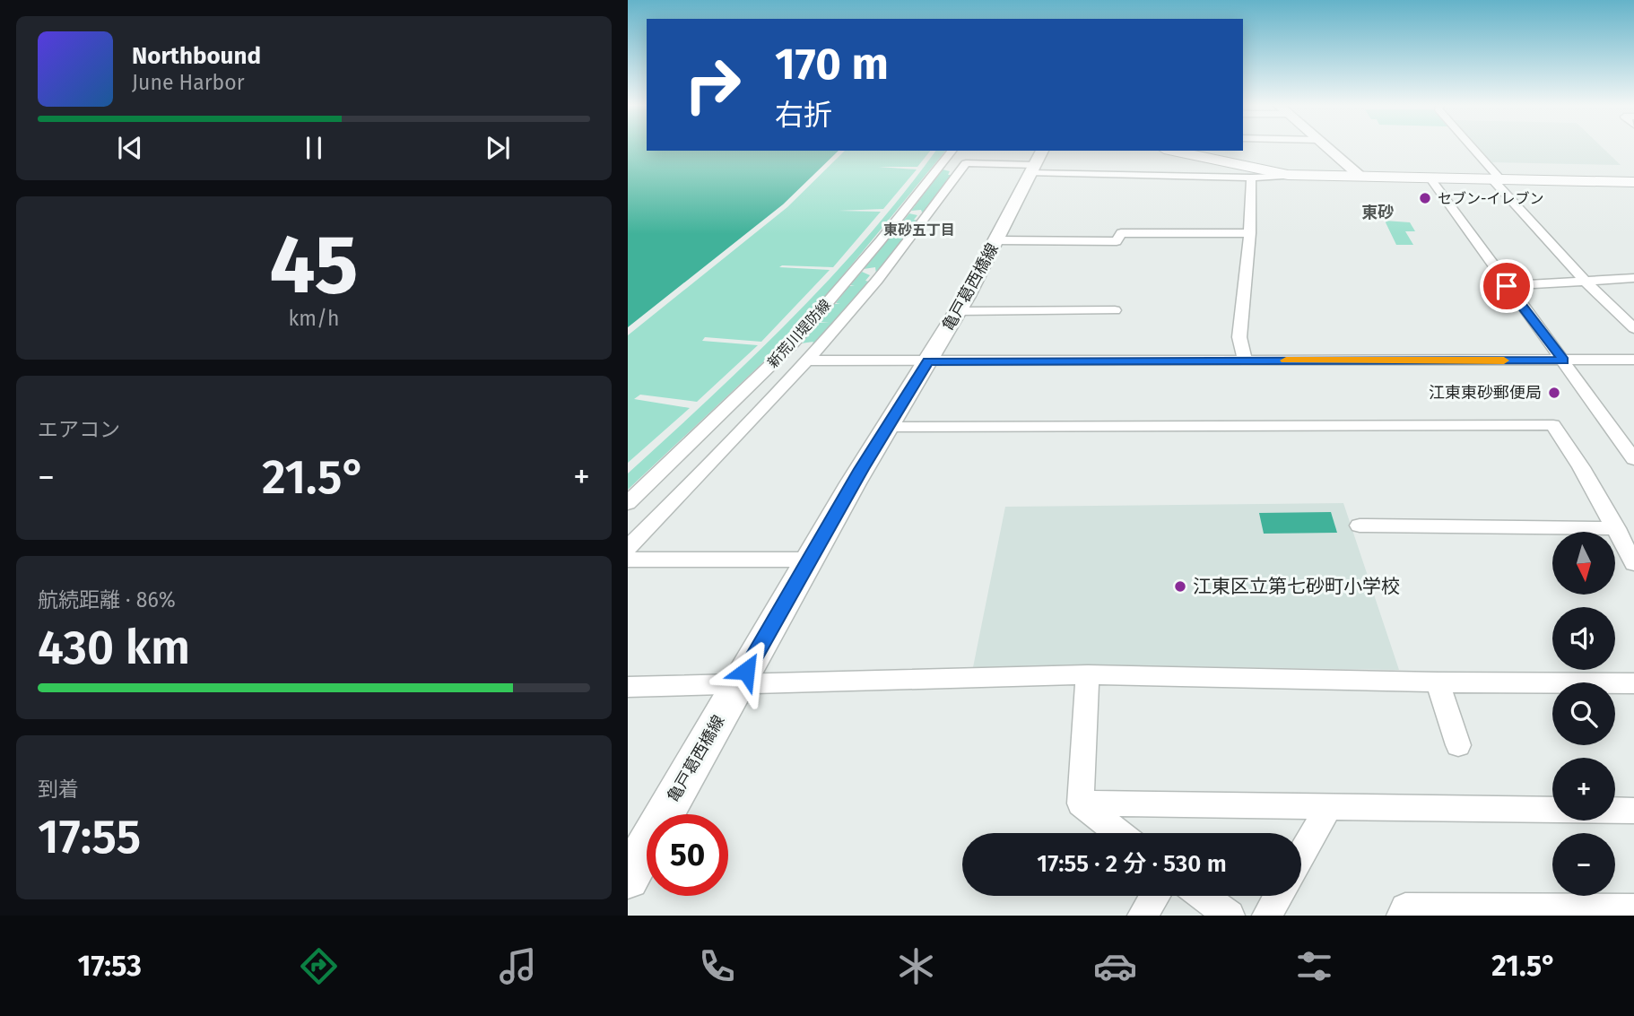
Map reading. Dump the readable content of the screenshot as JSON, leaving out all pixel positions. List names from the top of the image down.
{
  "streets": {
    "main road": ["亀戸葛西橋線"],
    "street": ["新荒川堤防線"]
  },
  "districts": ["東砂", "東砂五丁目"],
  "places": ["セブン-イレブン", "江東東砂郵便局", "江東区立第七砂町小学校"],
  "north": "bottom",
  "page": {
    "turn": ["170 m", "右折"],
    "song": ["Northbound", "June Harbor"],
    "tile": [
      ["45", "km/h"],
      "エアコン",
      ["航続距離 · 86%", "430 km"],
      ["到着", "17:55"]
    ],
    "heat": ["−", "21.5°", "+"],
    "map_buttons": ["+", "−"],
    "limit": "50",
    "trip": "17:55 · 2 分 · 530 m",
    "tabs": ["17:53", "21.5°"]
  }
}
